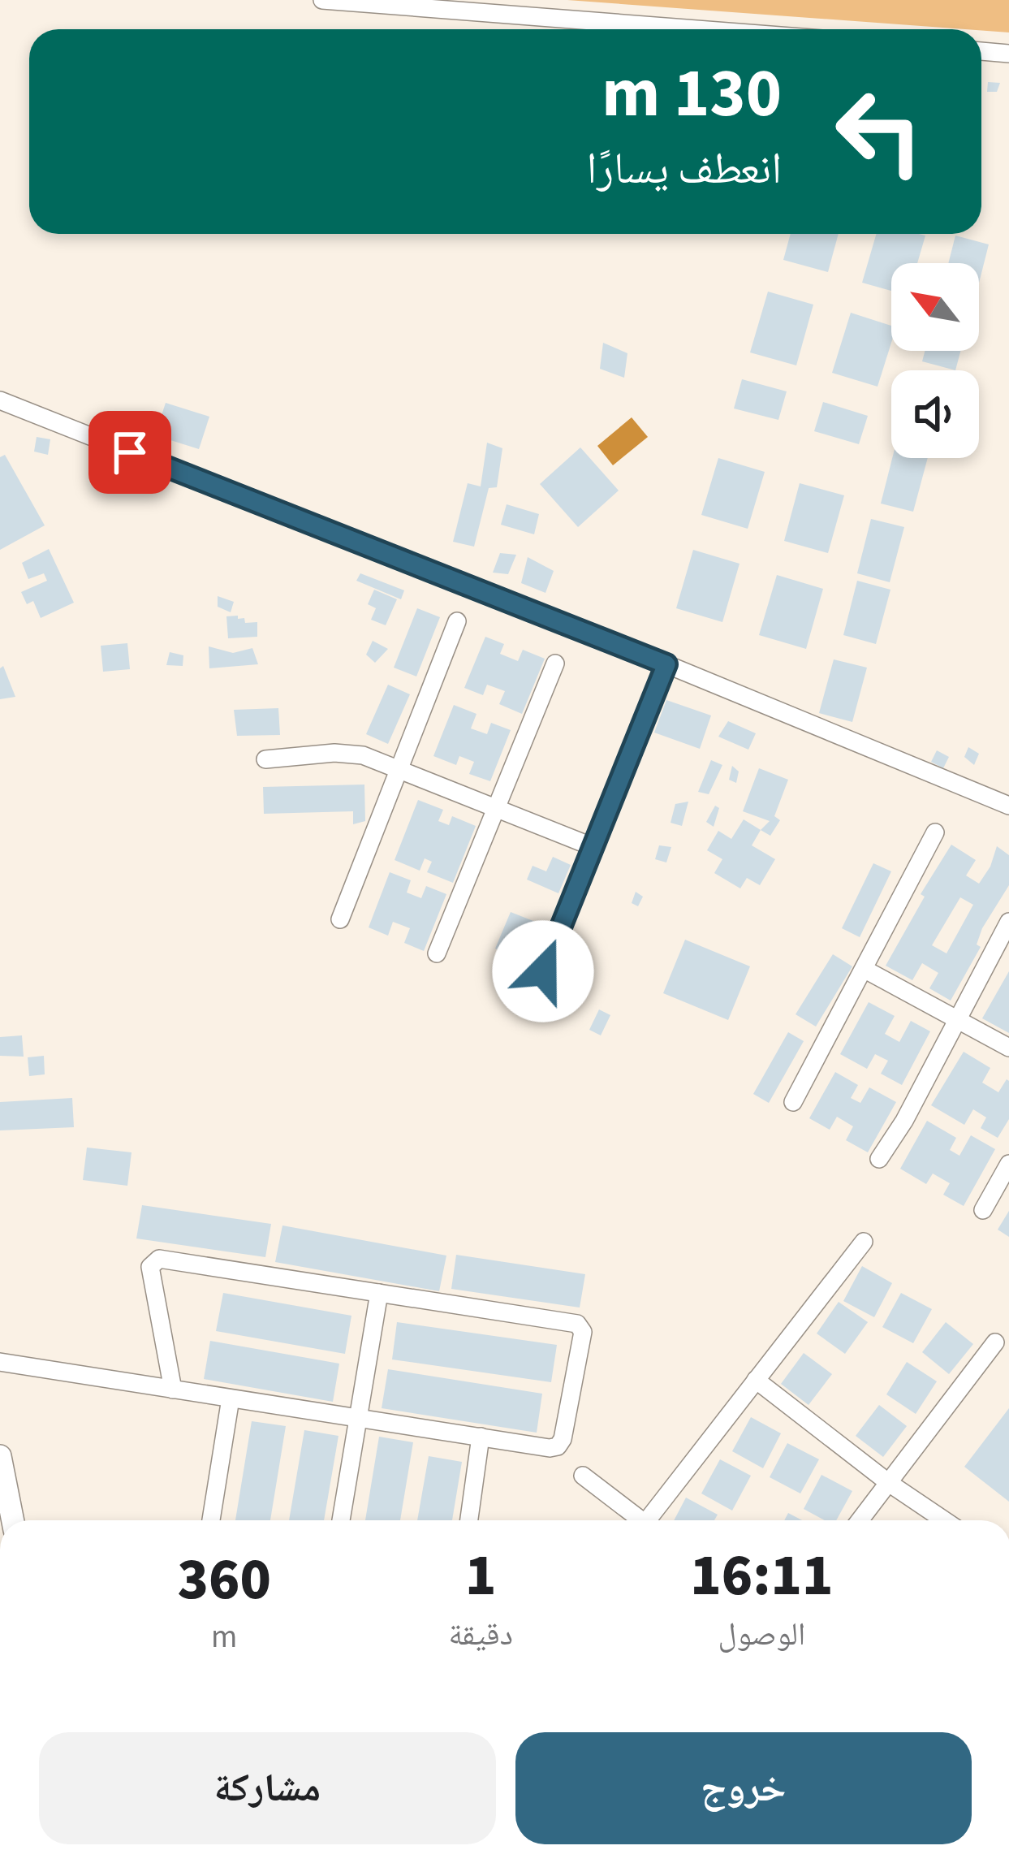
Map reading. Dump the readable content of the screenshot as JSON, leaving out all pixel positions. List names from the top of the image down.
{
  "north": "top left",
  "page": {
    "turn": ["130 m", "انعطف يسارًا"],
    "eta": [
      "16:11",
      "الوصول",
      "1",
      "دقيقة",
      "360",
      "m"
    ],
    "buttons": ["خروج", "مشاركة"]
  }
}
